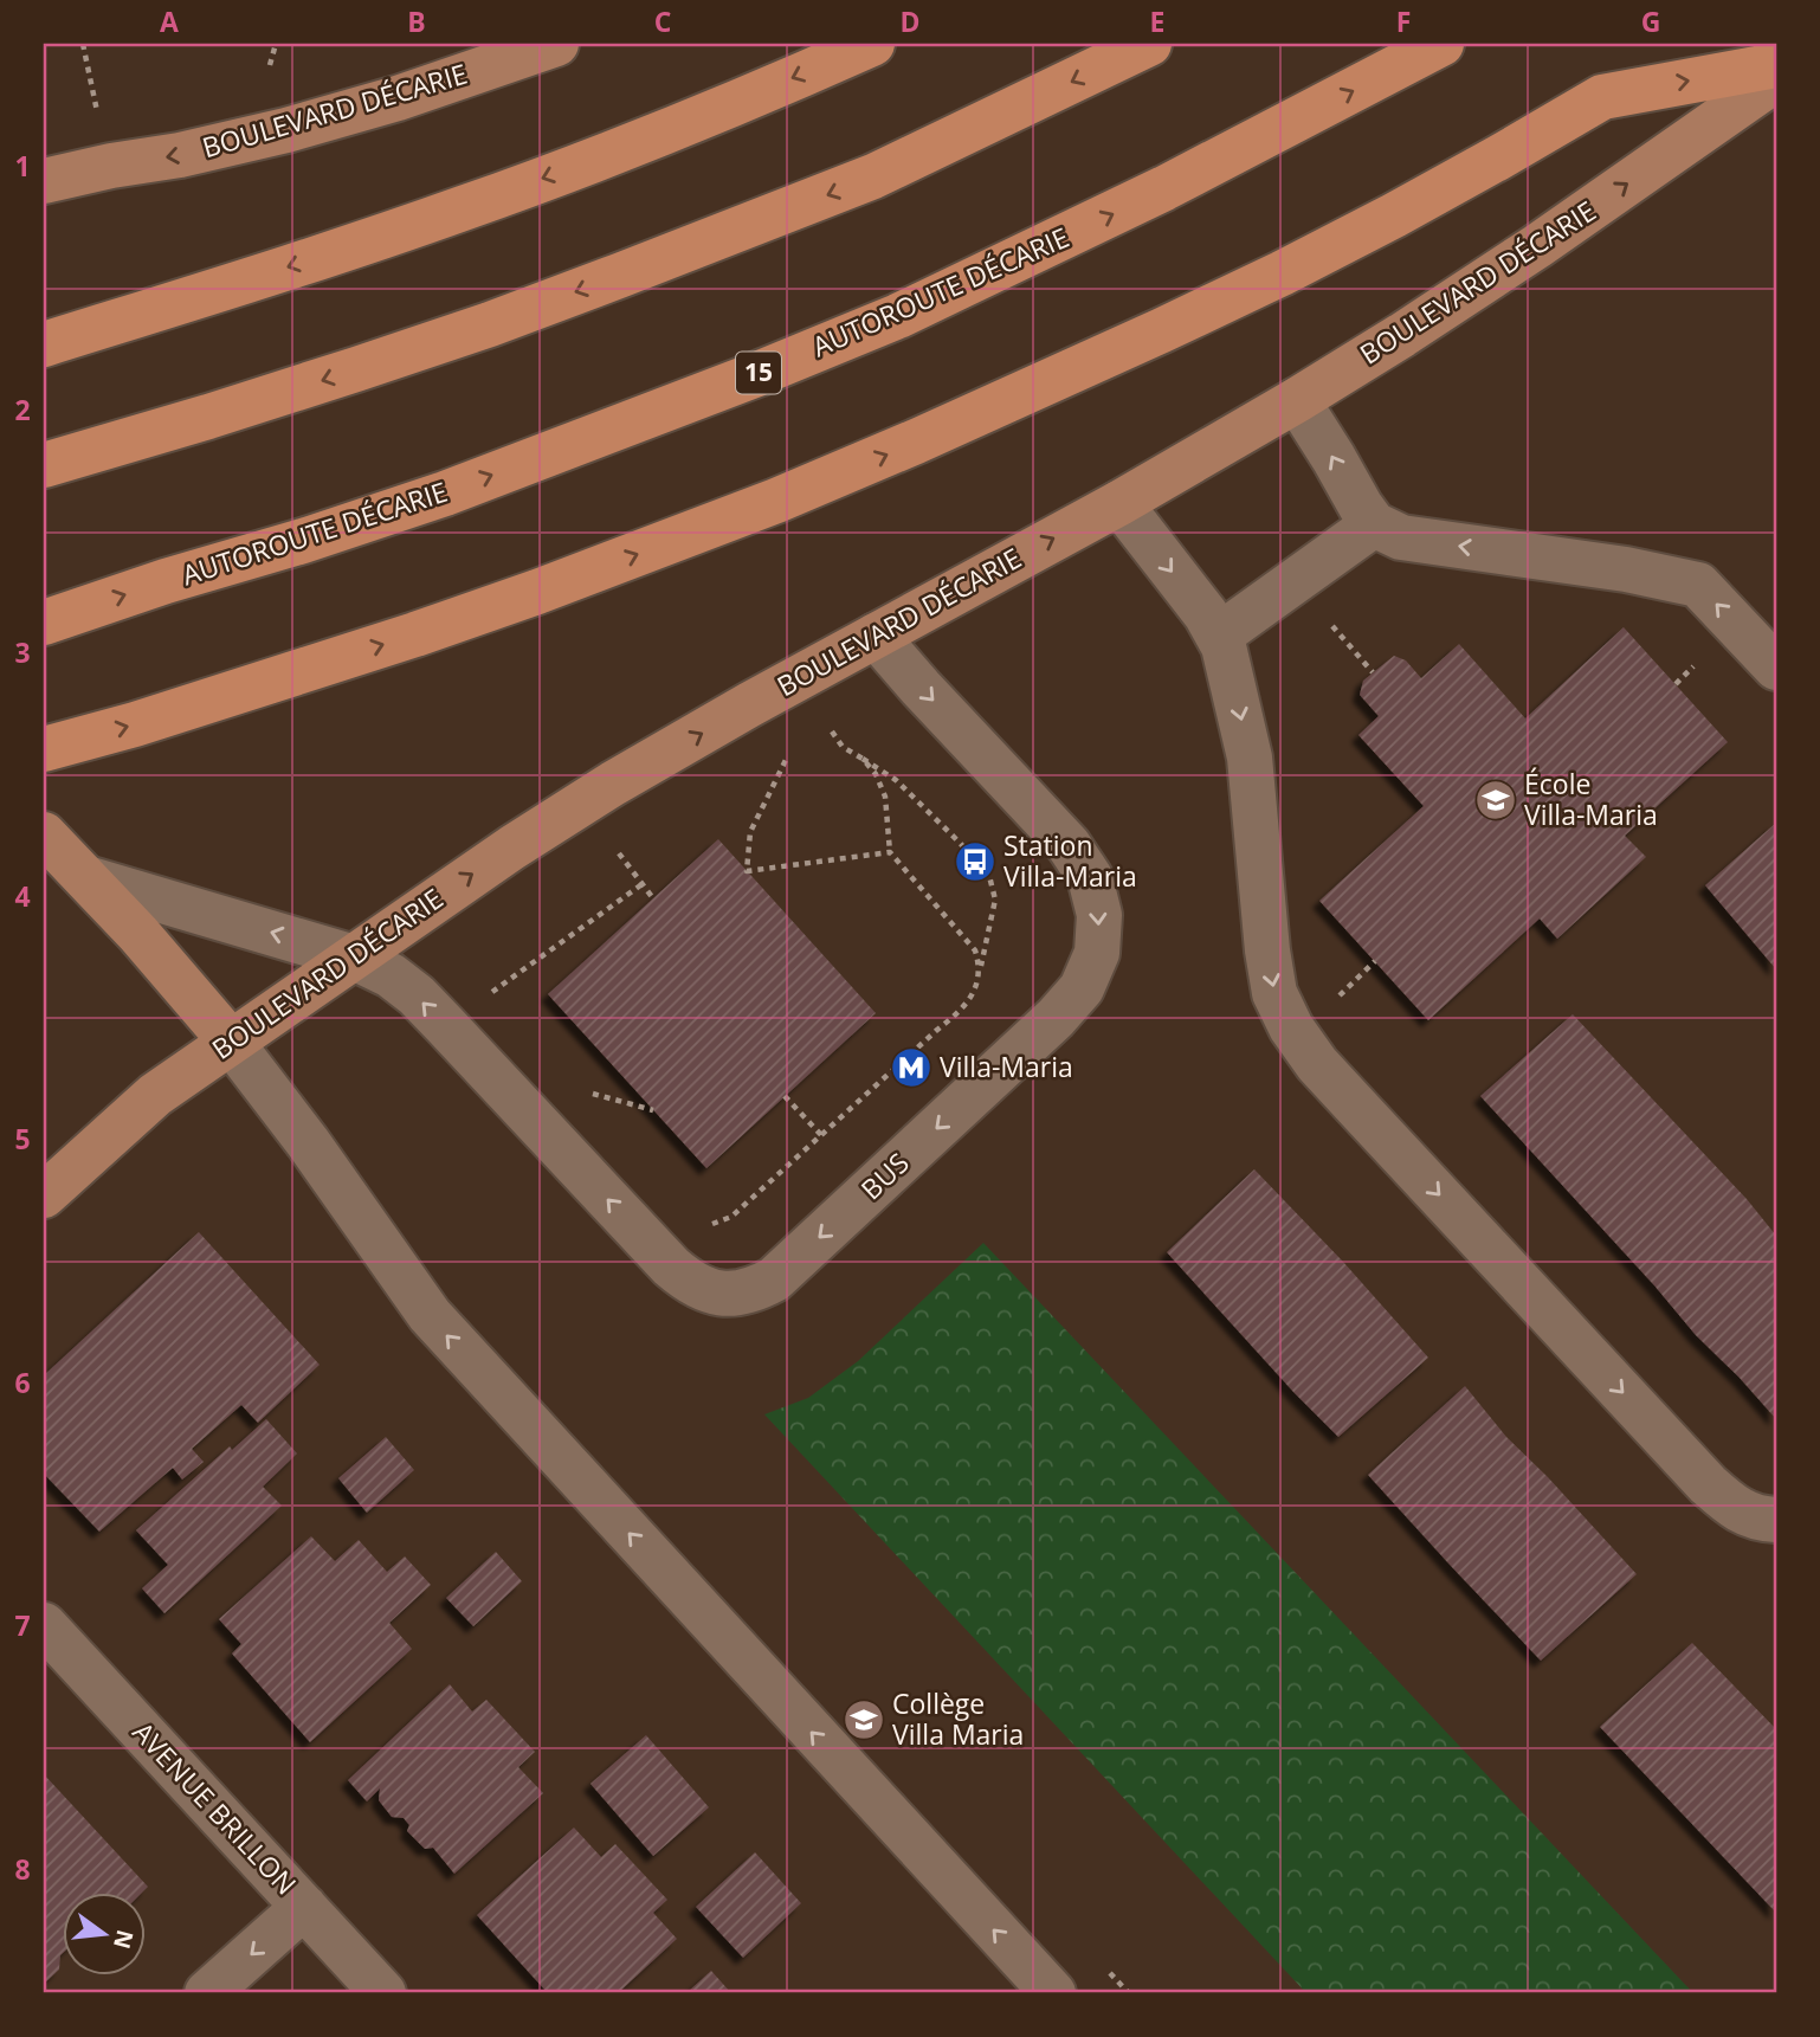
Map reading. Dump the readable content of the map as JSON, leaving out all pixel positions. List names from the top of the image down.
{
  "streets": {
    "highway": ["AUTOROUTE DÉCARIE", "15"],
    "main road": ["BOULEVARD DÉCARIE"],
    "street": ["BUS", "AVENUE BRILLON"]
  },
  "crossings": [
    ["BOULEVARD DÉCARIE", "BUS"]
  ],
  "places": {
    "school or university": ["École Villa-Maria", "Collège Villa Maria"],
    "bus stop": ["Station Villa-Maria"],
    "metro station": ["Villa-Maria"]
  },
  "north": "right",
  "grid": {
    "columns": [
      "A",
      "B",
      "C",
      "D",
      "E",
      "F",
      "G"
    ],
    "rows": [
      "1",
      "2",
      "3",
      "4",
      "5",
      "6",
      "7",
      "8"
    ]
  }
}
